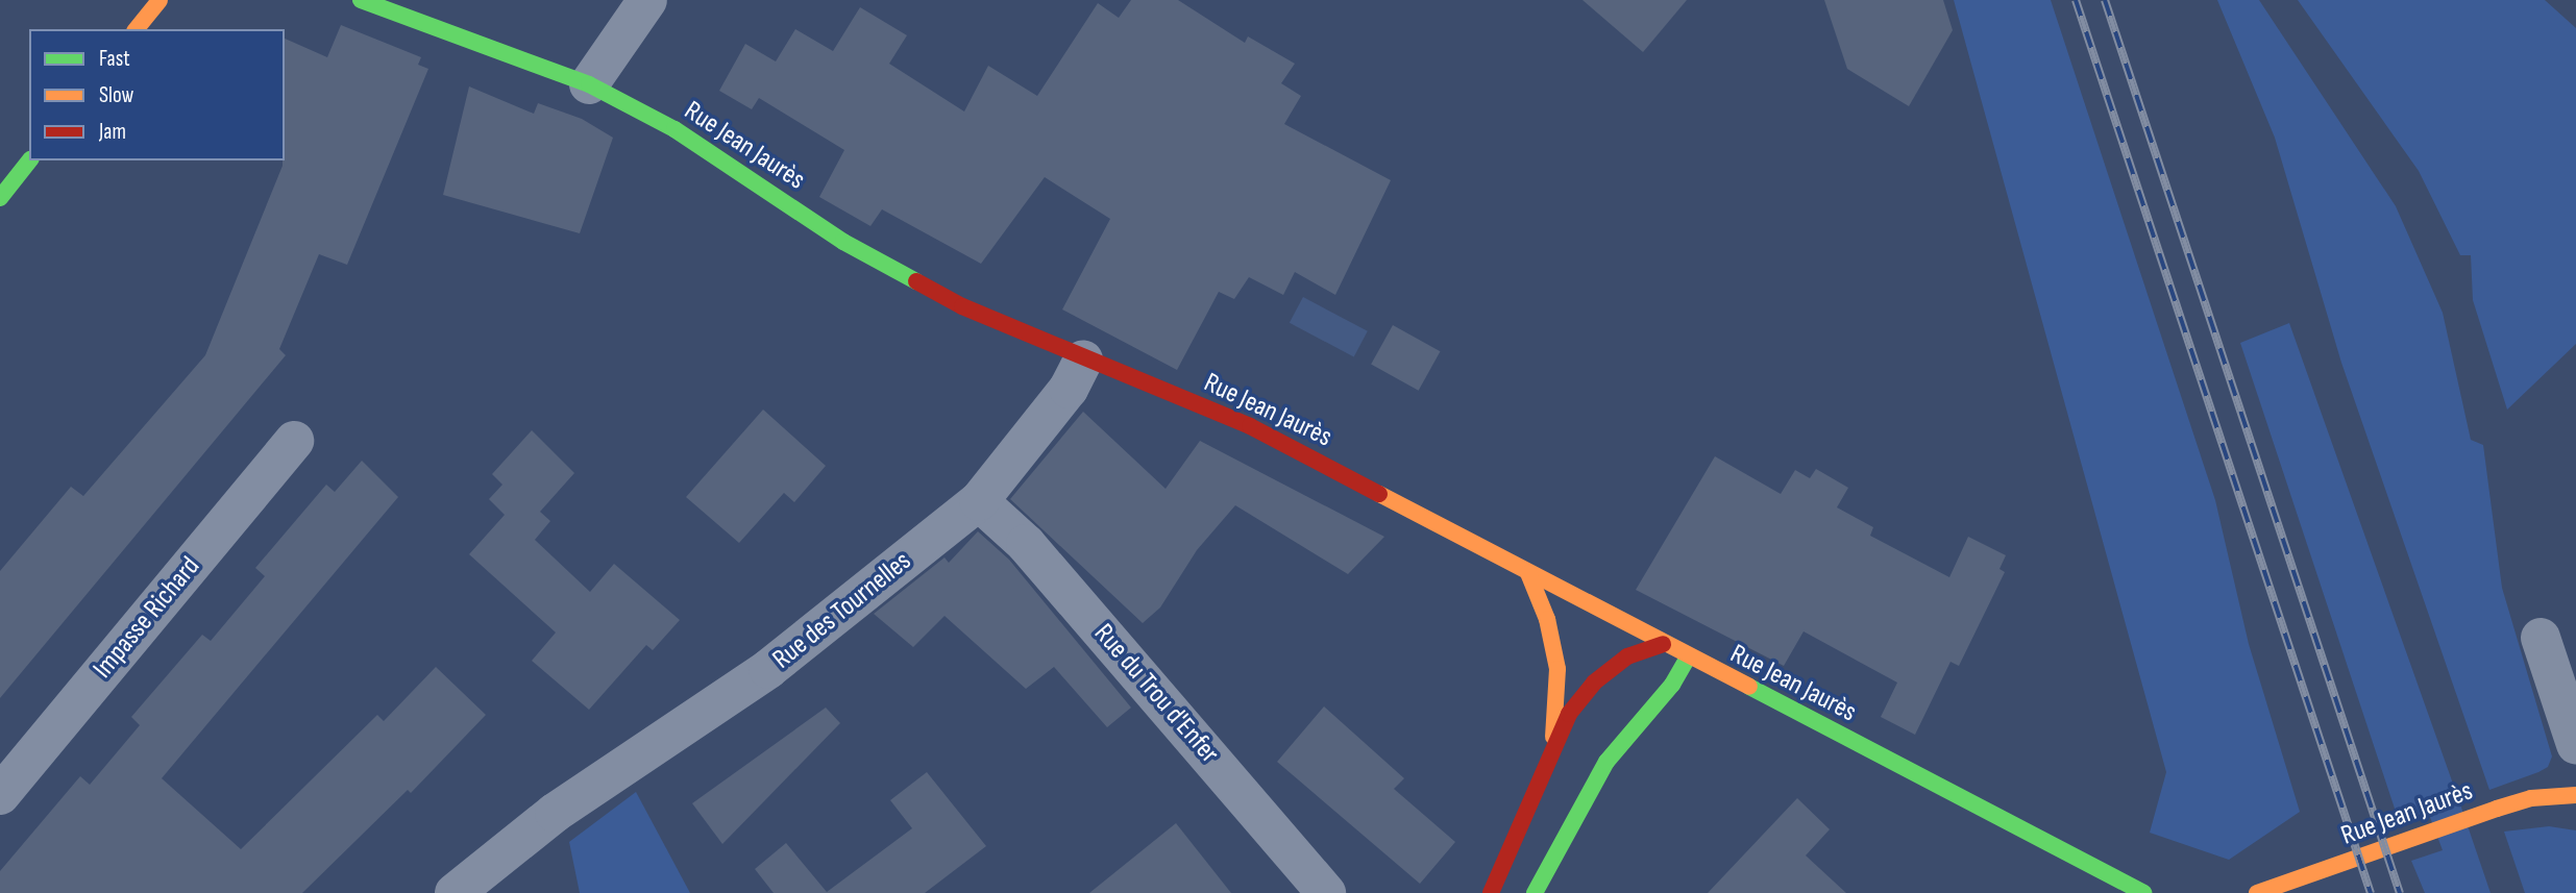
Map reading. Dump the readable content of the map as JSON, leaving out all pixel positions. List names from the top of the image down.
{
  "streets": {
    "street": [
      "Rue Jean Jaurès",
      "Rue des Tournelles",
      "Impasse Richard",
      "Rue du Trou d'Enfer"
    ]
  },
  "crossings": [
    ["Rue Jean Jaurès", "Rue des Tournelles"],
    ["Rue des Tournelles", "Rue du Trou d'Enfer"]
  ],
  "legend": ["Fast", "Slow", "Jam"]
}
